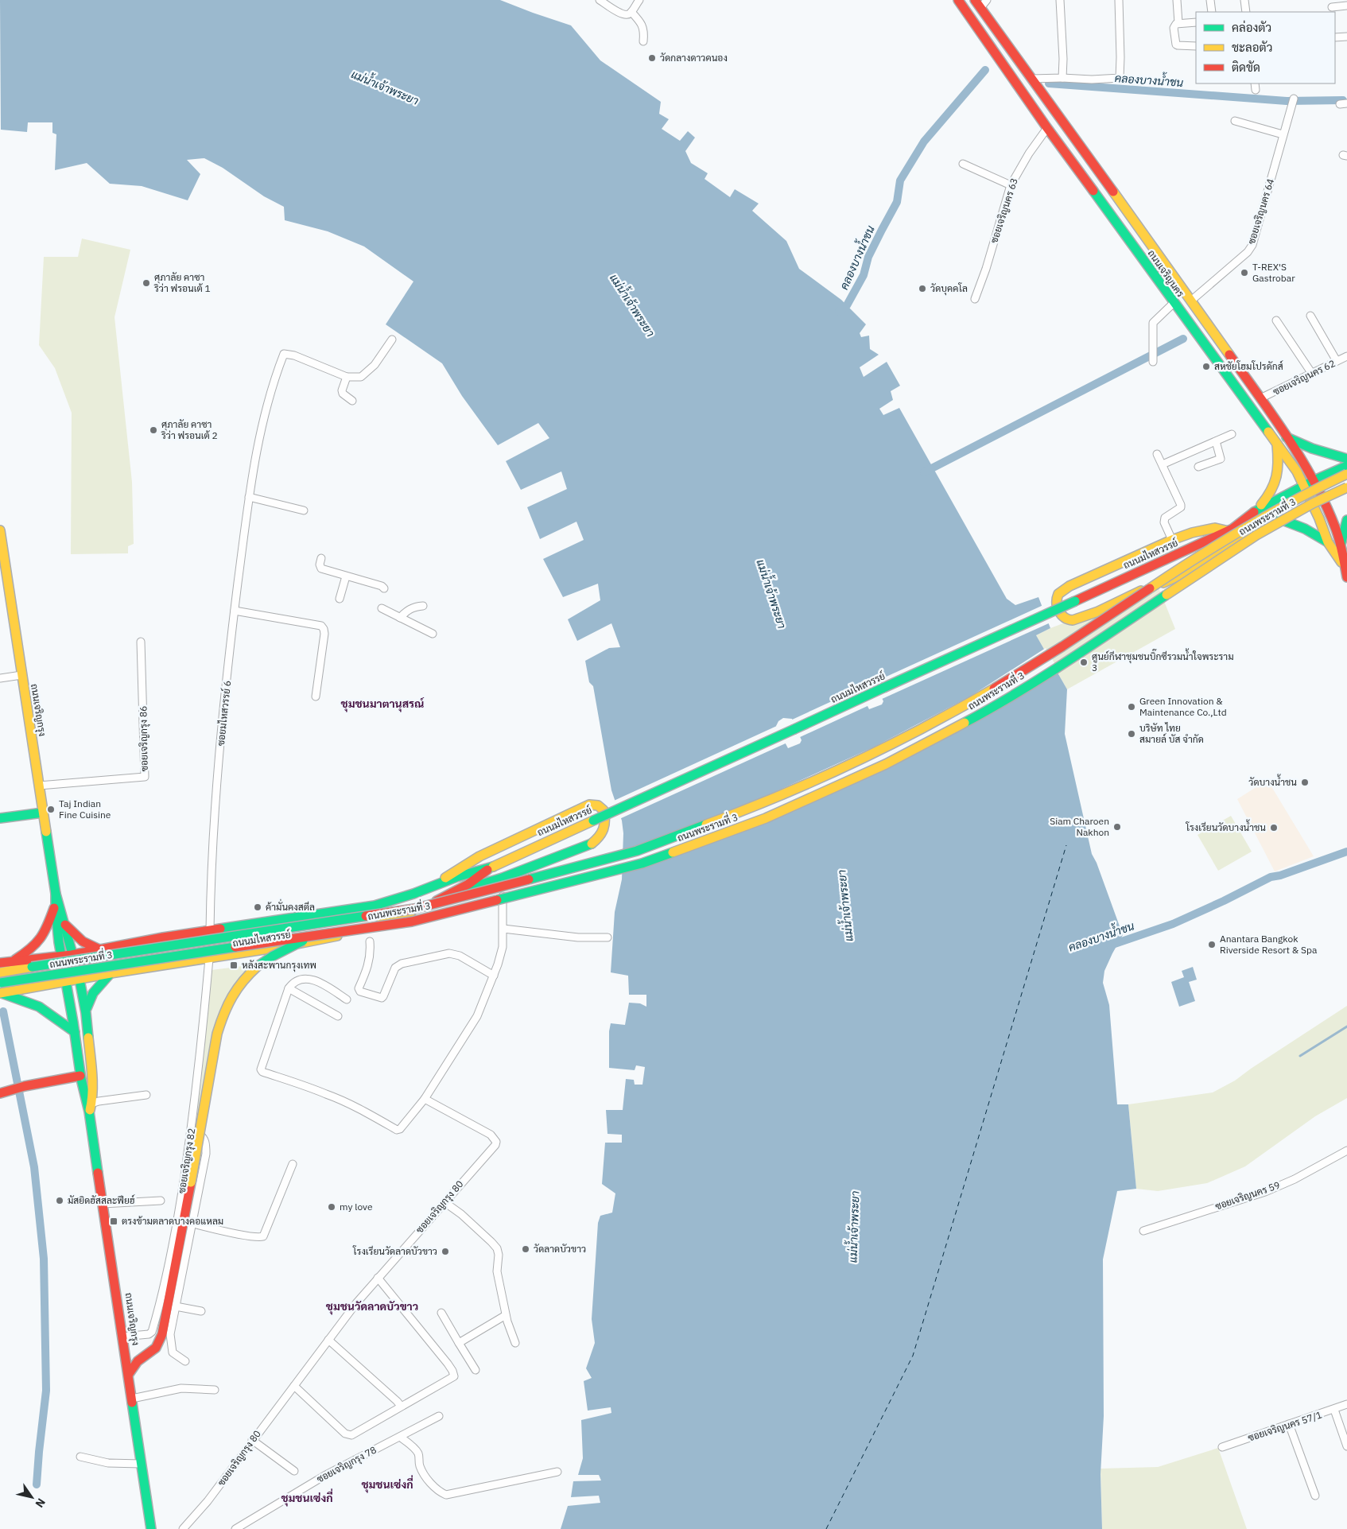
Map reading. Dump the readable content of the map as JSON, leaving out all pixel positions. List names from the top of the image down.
{
  "streets": {
    "main road": [
      "ถนนเจริญนคร",
      "ถนนพระรามที่ 3",
      "ถนนมไหสวรรย์",
      "ถนนเจริญกรุง"
    ],
    "street": [
      "ซอยเจริญนคร 63",
      "ซอยเจริญนคร 64",
      "ซอยเจริญนคร 62",
      "ซอยมไหสวรรย์ 6",
      "ซอยเจริญกรุง 86",
      "ซอยเจริญกรุง 82",
      "ซอยเจริญนคร 59",
      "ซอยเจริญกรุง 80",
      "ซอยเจริญนคร 57/1",
      "ซอยเจริญกรุง 78"
    ]
  },
  "crossings": [
    ["ซอยเจริญนคร 63", "ถนนเจริญนคร"],
    ["ซอยเจริญนคร 64", "ถนนเจริญนคร"],
    ["ถนนเจริญนคร", "ซอยเจริญนคร 62"],
    ["ถนนเจริญนคร", "ถนนมไหสวรรย์"],
    ["ถนนพระรามที่ 3", "ถนนมไหสวรรย์"],
    ["ถนนพระรามที่ 3", "ถนนเจริญกรุง"],
    ["ถนนมไหสวรรย์", "ถนนเจริญกรุง"],
    ["ถนนมไหสวรรย์", "ซอยมไหสวรรย์ 6"],
    ["ถนนมไหสวรรย์", "ซอยเจริญกรุง 82"],
    ["ถนนเจริญกรุง", "ซอยเจริญกรุง 86"],
    ["ถนนเจริญกรุง", "ซอยเจริญกรุง 82"]
  ],
  "districts": [
    "ชุมชนมาตานุสรณ์",
    "ชุมชนวัดลาดบัวขาว",
    "ชุมชนเซ่งกี่",
    "ชุมชนเซ่งกี่"
  ],
  "water": ["คลองบางน้ำชน", "แม่น้ำเจ้าพระยา"],
  "places": {
    "other": [
      "วัดกลางดาวคนอง",
      "T-REX'S Gastrobar",
      "ศุภาลัย คาซา ริว่า ฟรอนเต้ 1",
      "วัดบุคคโล",
      "สหชัยโฮมโปรดักส์",
      "ศุภาลัย คาซา ริว่า ฟรอนเต้ 2",
      "ศูนย์กีฬาชุมชนบิ๊กซีรวมน้ำใจพระราม 3",
      "Green Innovation & Maintenance Co.,Ltd",
      "บริษัท ไทย สมายล์ บัส จำกัด",
      "วัดบางน้ำชน",
      "Taj Indian Fine Cuisine",
      "Siam Charoen Nakhon",
      "โรงเรียนวัดบางน้ำชน",
      "ค้ามั่นคงสตีล",
      "Anantara Bangkok Riverside Resort & Spa",
      "มัสยิดฮัสสละฟียฮ์",
      "my love",
      "วัดลาดบัวขาว",
      "โรงเรียนวัดลาดบัวขาว"
    ],
    "transit": ["หลังสะพานกรุงเทพ", "ตรงข้ามตลาดบางคอแหลม"]
  },
  "legend": ["คล่องตัว", "ชะลอตัว", "ติดขัด"],
  "north": "bottom right"
}
